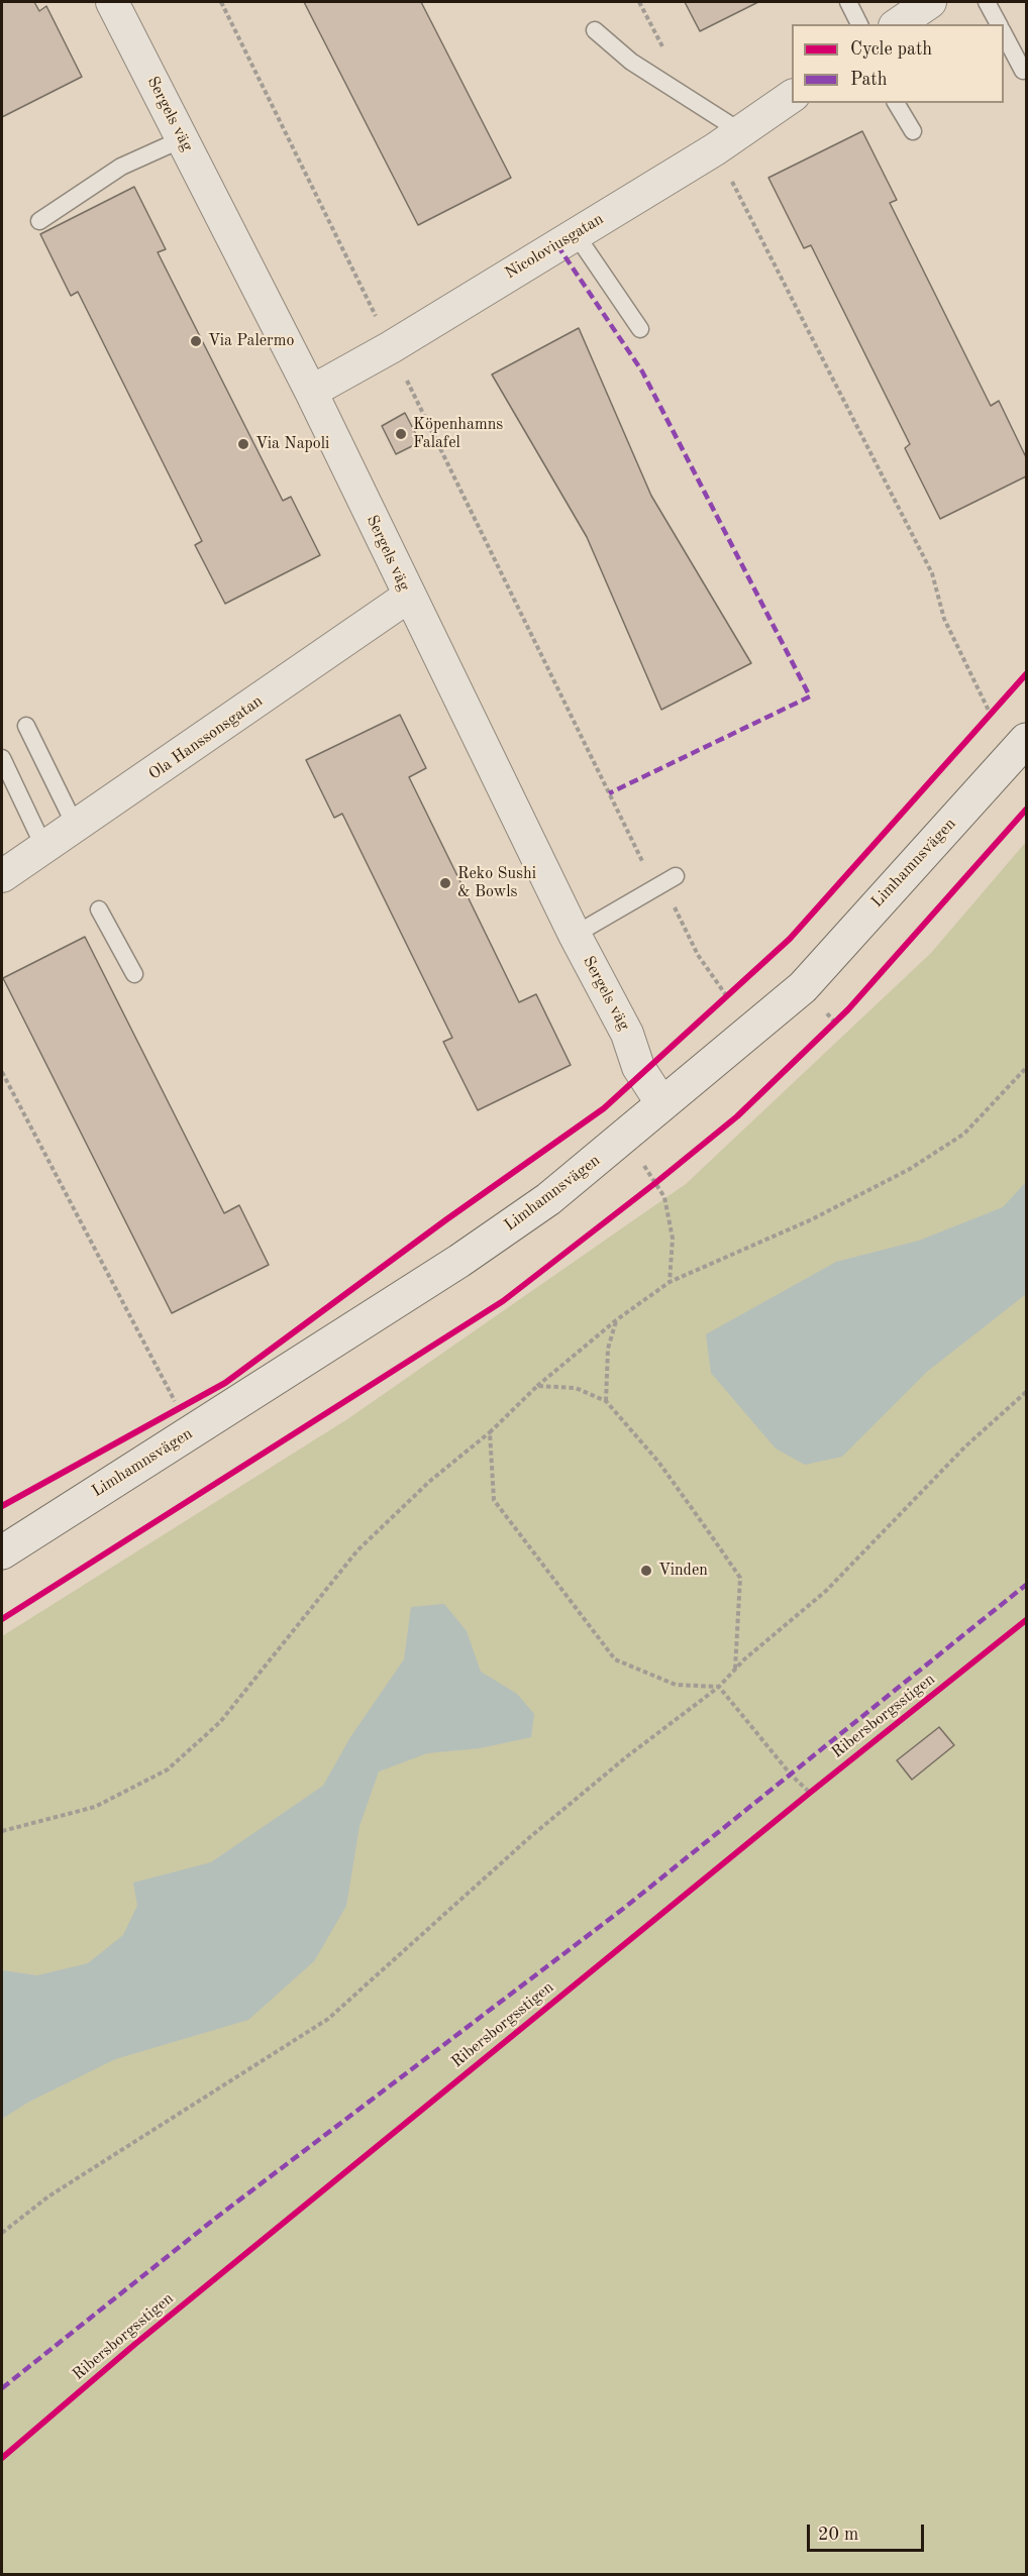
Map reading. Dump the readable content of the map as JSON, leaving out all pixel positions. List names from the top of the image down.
{
  "streets": {
    "main road": ["Limhamnsvägen"],
    "street": ["Sergels väg", "Nicoloviusgatan", "Ola Hanssonsgatan"],
    "cycle path": ["Ribersborgsstigen"]
  },
  "crossings": [
    ["Sergels väg", "Nicoloviusgatan"],
    ["Sergels väg", "Ola Hanssonsgatan"],
    ["Sergels väg", "Limhamnsvägen"]
  ],
  "places": [
    "Via Palermo",
    "Köpenhamns Falafel",
    "Via Napoli",
    "Reko Sushi & Bowls",
    "Vinden"
  ],
  "legend": ["Cycle path", "Path"],
  "scale_bar": "20 m"
}
